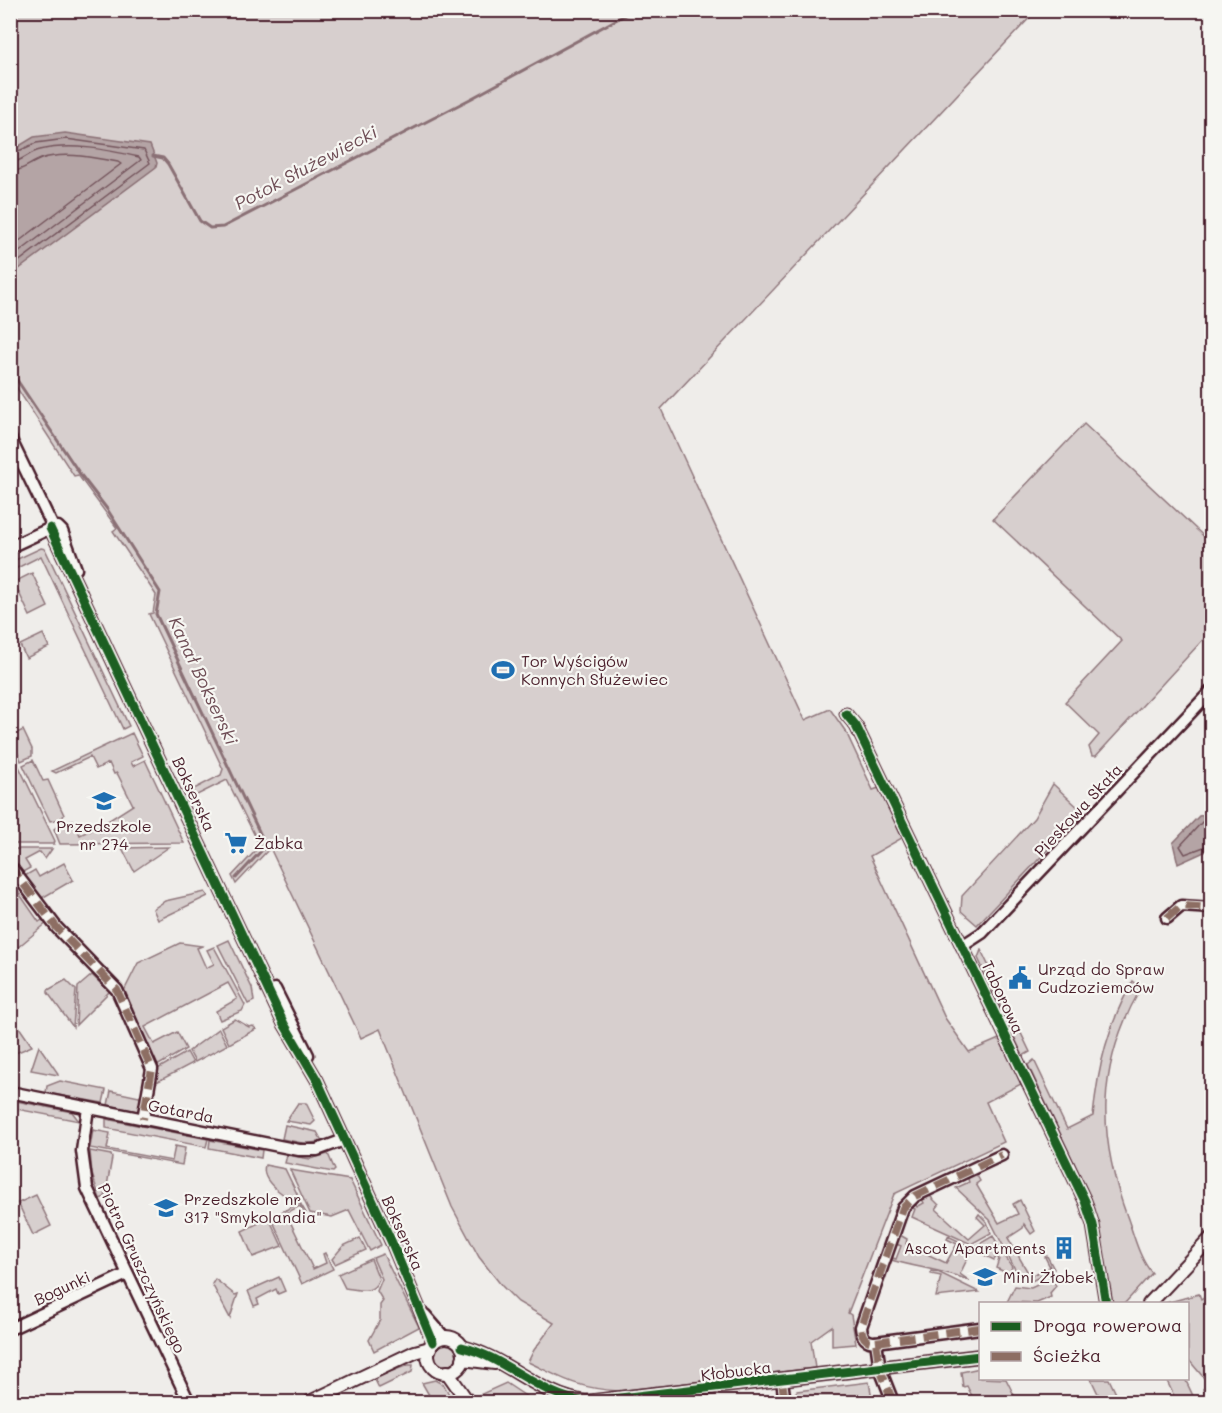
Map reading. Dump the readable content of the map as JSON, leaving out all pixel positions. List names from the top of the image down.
{
  "streets": {
    "street": [
      "Bokserska",
      "Pieskowa Skała",
      "Taborowa",
      "Gotarda",
      "Piotra Gruszczyńskiego",
      "Bogunki",
      "Kłobucka"
    ]
  },
  "crossings": [
    ["Bokserska", "Gotarda"],
    ["Pieskowa Skała", "Taborowa"],
    ["Gotarda", "Piotra Gruszczyńskiego"],
    ["Piotra Gruszczyńskiego", "Bogunki"]
  ],
  "water": ["Potok Służewiecki", "Kanał Bokserski"],
  "places": {
    "sports": ["Tor Wyścigów Konnych Służewiec"],
    "school or university": ["Przedszkole nr 274", "Przedszkole nr 317 \"Smykolandia\"", "Mini Żłobek"],
    "supermarket": ["Żabka"],
    "public building": ["Urząd do Spraw Cudzoziemców"],
    "building": ["Ascot Apartments"]
  },
  "legend": ["Droga rowerowa", "Ścieżka"]
}
